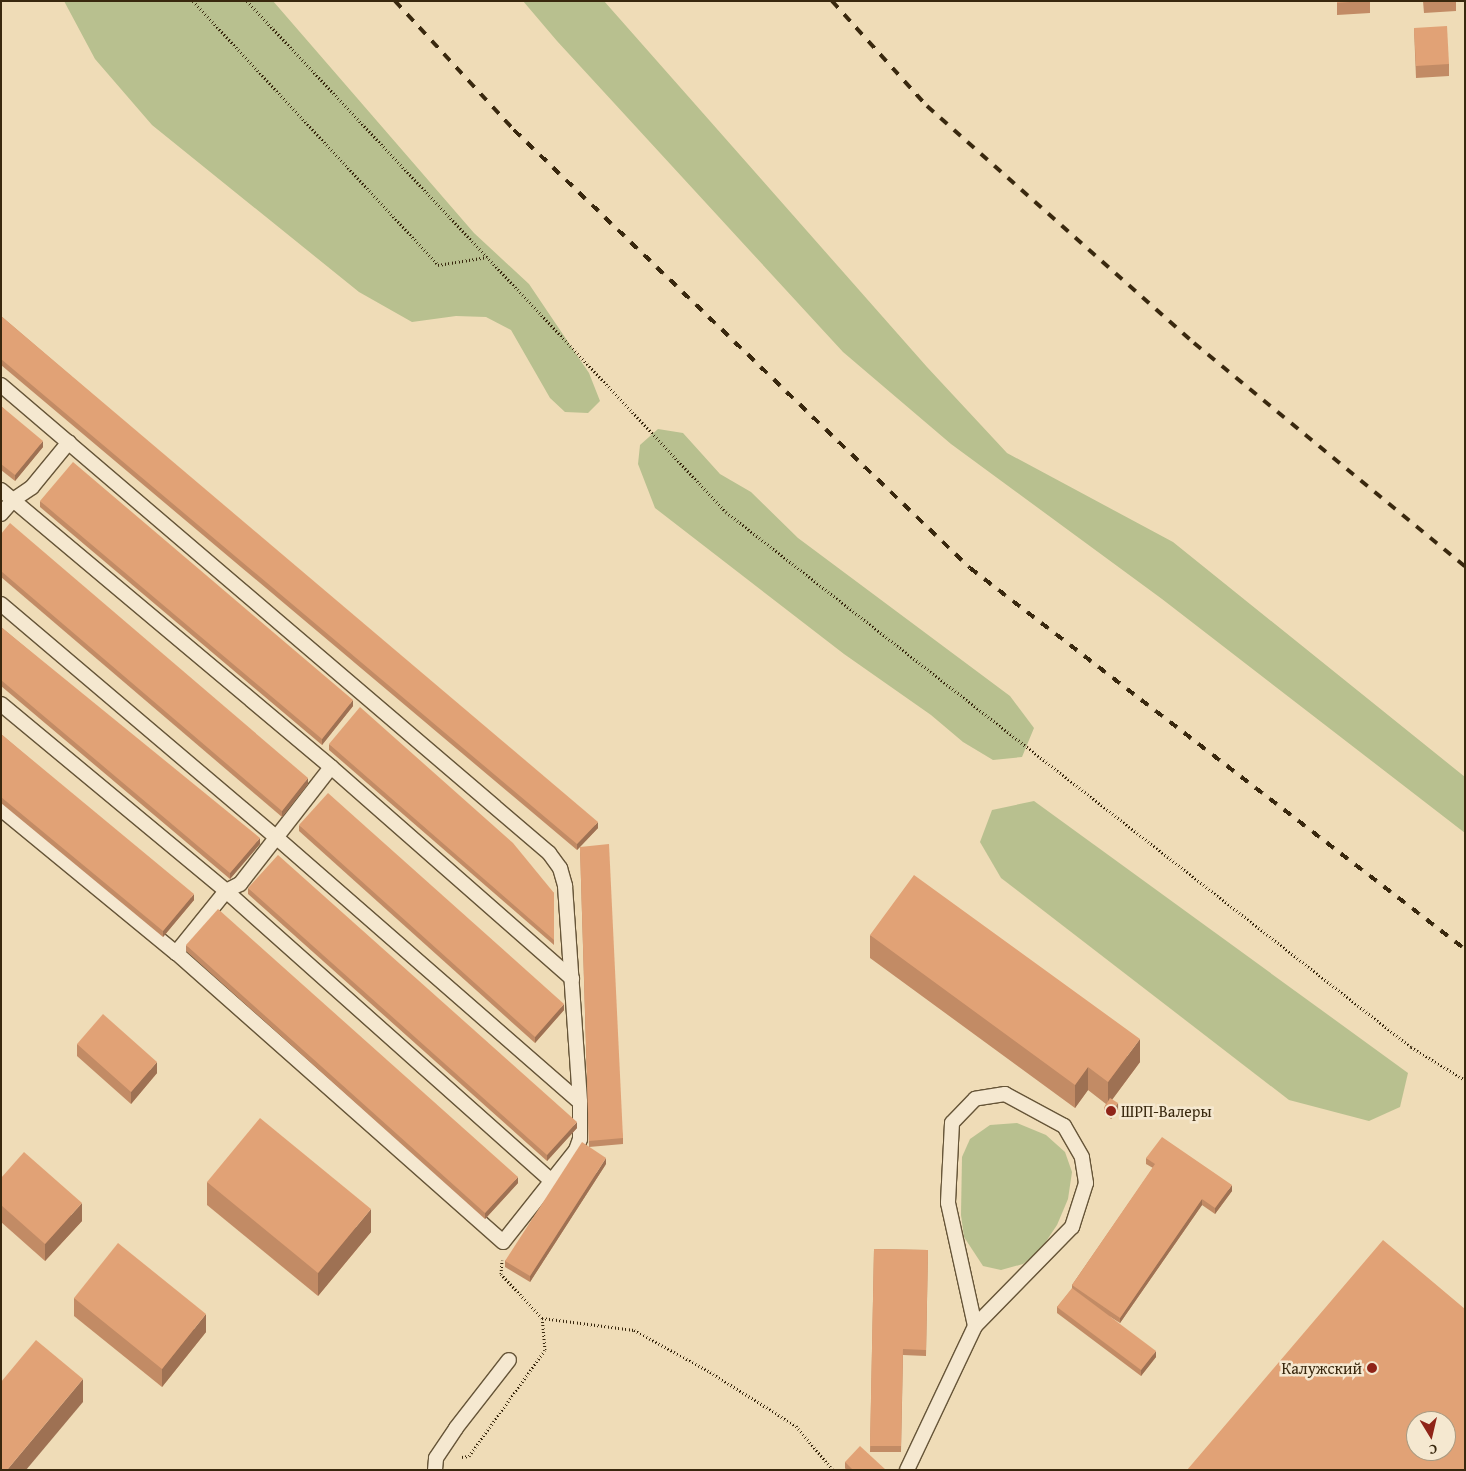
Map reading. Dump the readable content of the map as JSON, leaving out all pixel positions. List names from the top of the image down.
{
  "places": ["ШРП-Валеры", "Калужский"],
  "north": "bottom"
}
